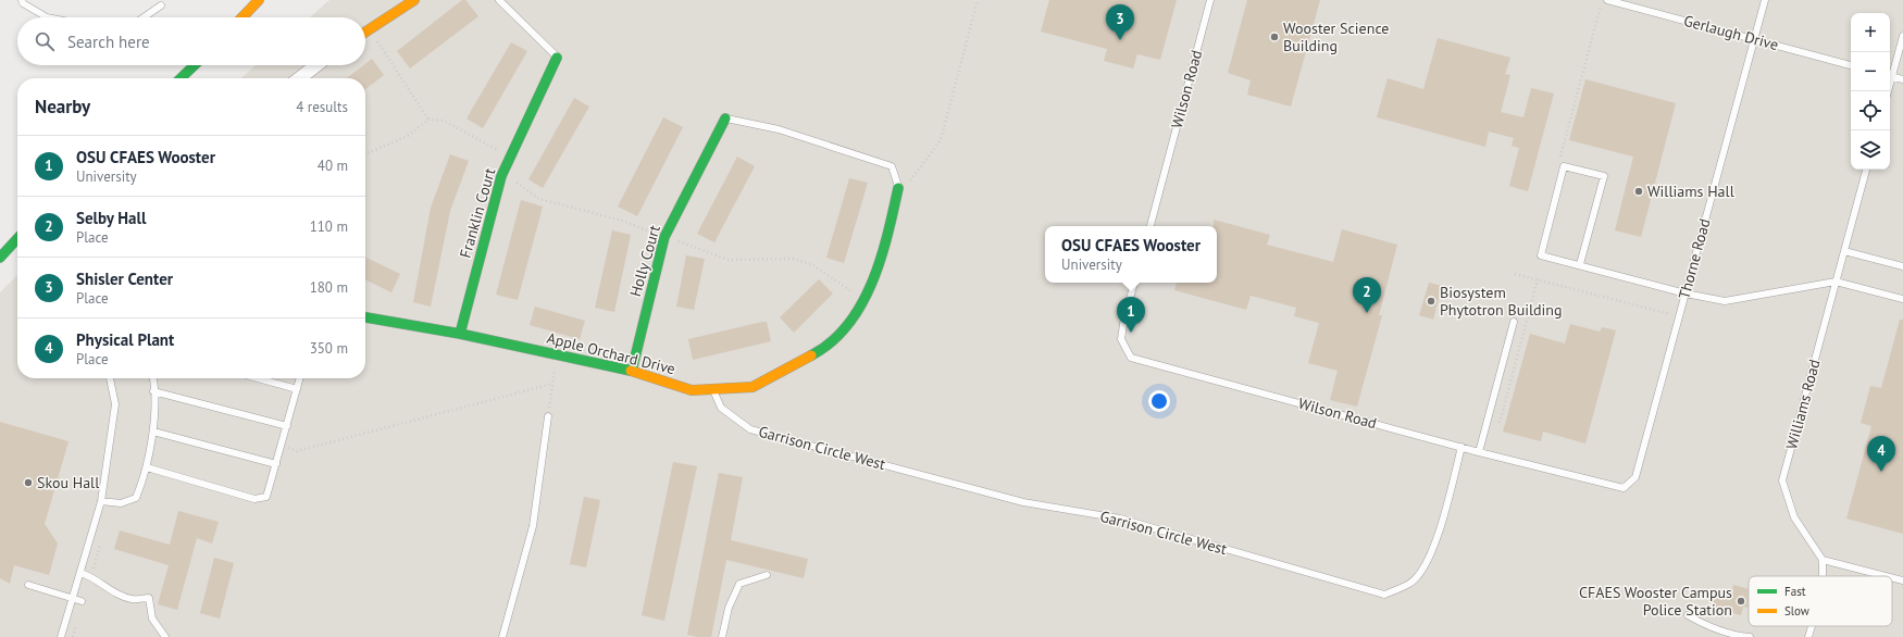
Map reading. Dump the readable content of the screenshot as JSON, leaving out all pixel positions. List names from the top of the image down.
{
  "streets": {
    "street": ["Franklin Court", "Holly Court", "Apple Orchard Drive"],
    "lane": [
      "Gerlaugh Drive",
      "Wilson Road",
      "Thorne Road",
      "Williams Road",
      "Garrison Circle West"
    ]
  },
  "crossings": [
    ["Gerlaugh Drive", "Thorne Road"],
    ["Wilson Road", "Thorne Road"],
    ["Wilson Road", "Garrison Circle West"],
    ["Franklin Court", "Apple Orchard Drive"],
    ["Holly Court", "Apple Orchard Drive"],
    ["Apple Orchard Drive", "Garrison Circle West"]
  ],
  "places": [
    "Wooster Science Building",
    "Williams Hall",
    "Biosystem Phytotron Building",
    "Skou Hall",
    "CFAES Wooster Campus Police Station"
  ],
  "legend": ["Fast", "Slow"],
  "page": {
    "pins": [
      "3",
      "2",
      "1",
      "4"
    ],
    "map_buttons": ["+", "−"],
    "search": "Search here",
    "heading": ["Nearby", "4 results"],
    "list": [
      {
        "mark": "1",
        "name": "OSU CFAES Wooster",
        "note": "University",
        "value": "40 m"
      },
      {
        "mark": "2",
        "name": "Selby Hall",
        "note": "Place",
        "value": "110 m"
      },
      {
        "mark": "3",
        "name": "Shisler Center",
        "note": "Place",
        "value": "180 m"
      },
      {
        "mark": "4",
        "name": "Physical Plant",
        "note": "Place",
        "value": "350 m"
      }
    ],
    "popup": ["OSU CFAES Wooster", "University"]
  }
}
